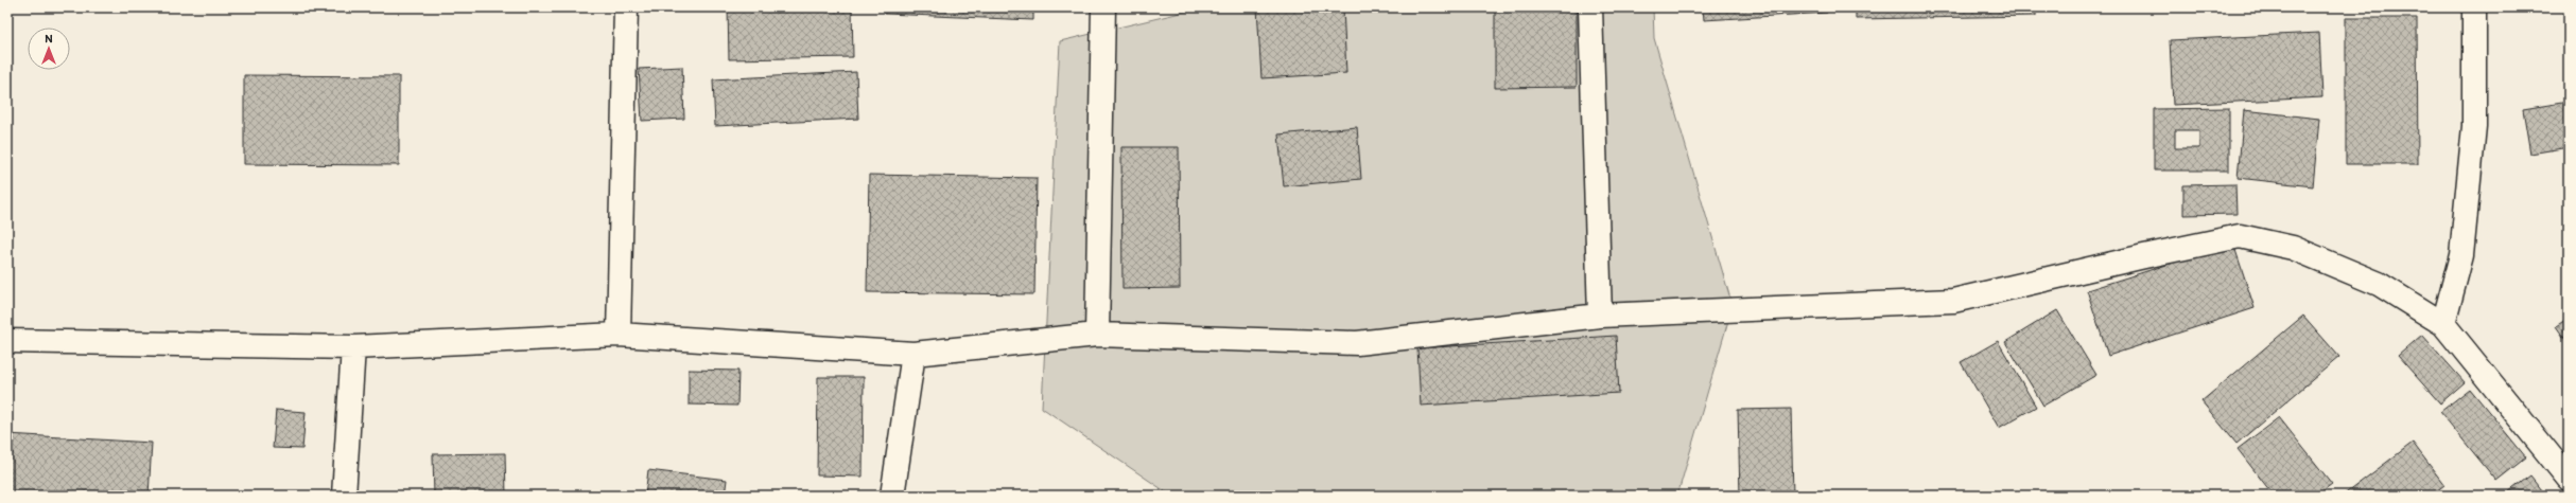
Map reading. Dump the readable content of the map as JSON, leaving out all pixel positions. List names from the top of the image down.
{
  "north": "top"
}
